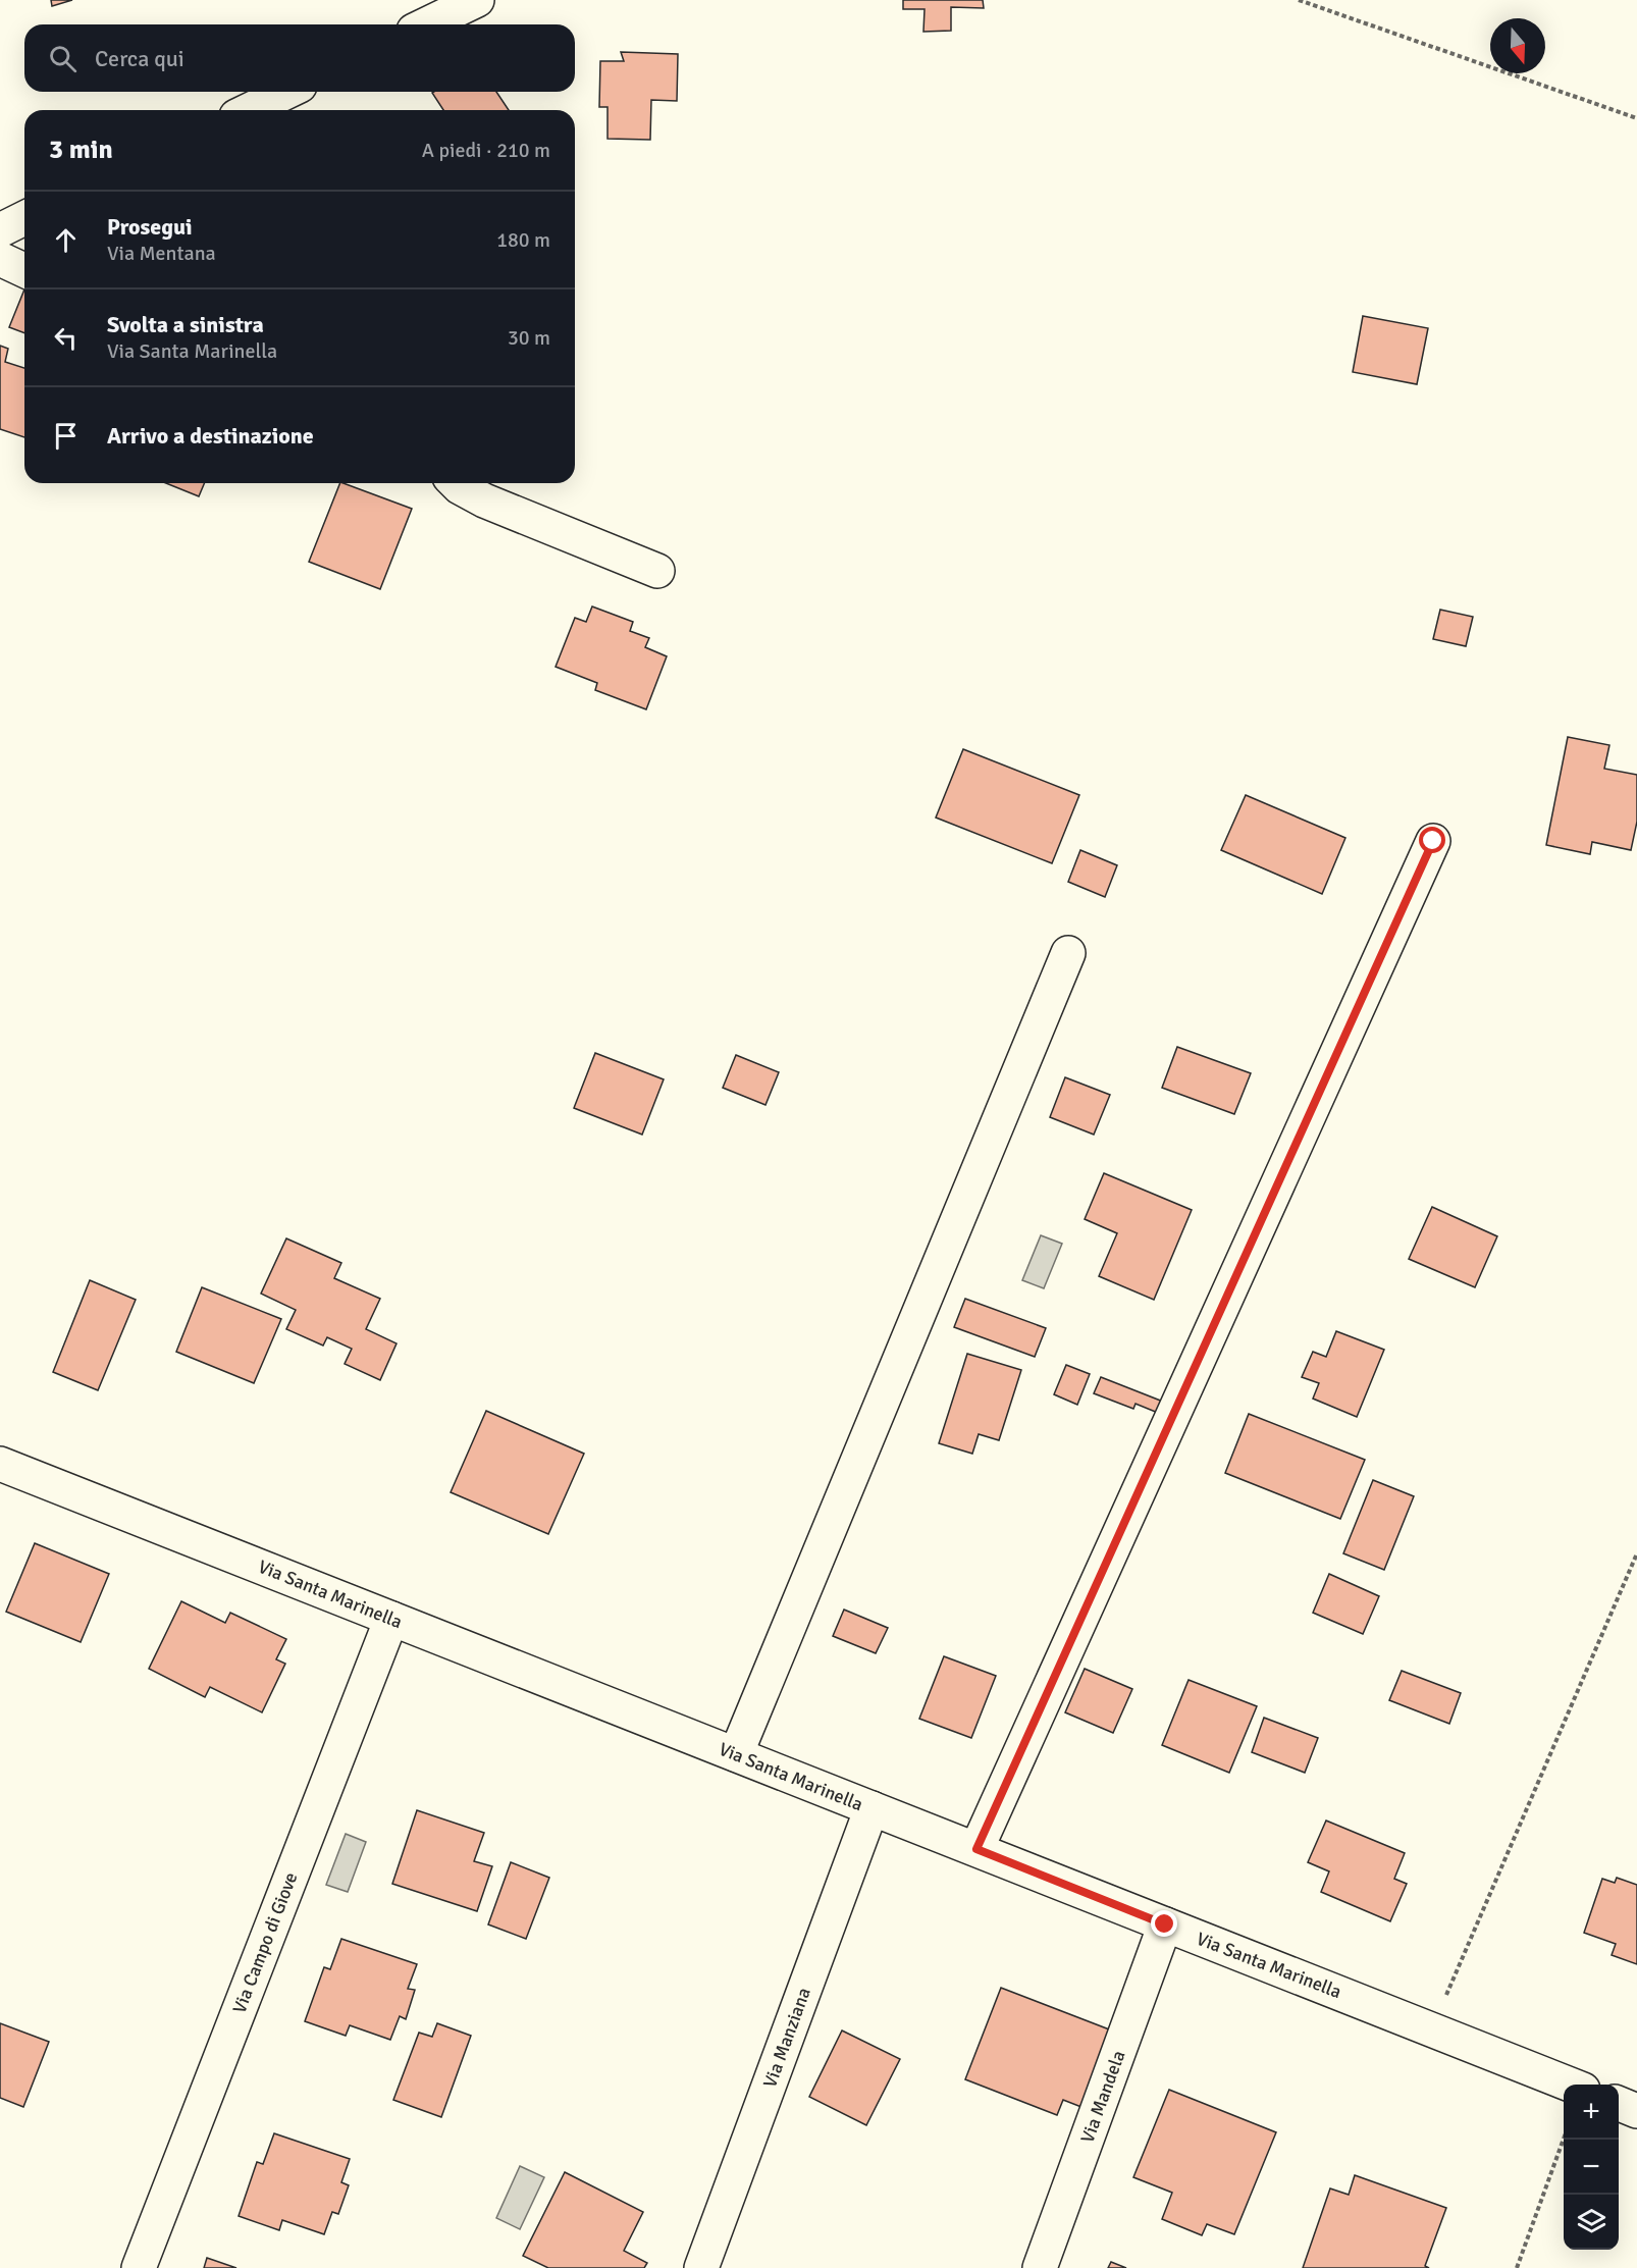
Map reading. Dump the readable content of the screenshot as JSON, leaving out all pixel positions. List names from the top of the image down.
{
  "streets": {
    "street": [
      "Via Santa Marinella",
      "Via Campo di Giove",
      "Via Manziana",
      "Via Mandela"
    ]
  },
  "crossings": [
    ["Via Santa Marinella", "Via Campo di Giove"],
    ["Via Santa Marinella", "Via Manziana"],
    ["Via Santa Marinella", "Via Mandela"]
  ],
  "north": "bottom",
  "page": {
    "search": "Cerca qui",
    "heading": ["3 min", "A piedi · 210 m"],
    "list": [
      ["Prosegui", "Via Mentana", "180 m"],
      ["Svolta a sinistra", "Via Santa Marinella", "30 m"],
      "Arrivo a destinazione"
    ],
    "map_buttons": ["+", "−"]
  }
}
